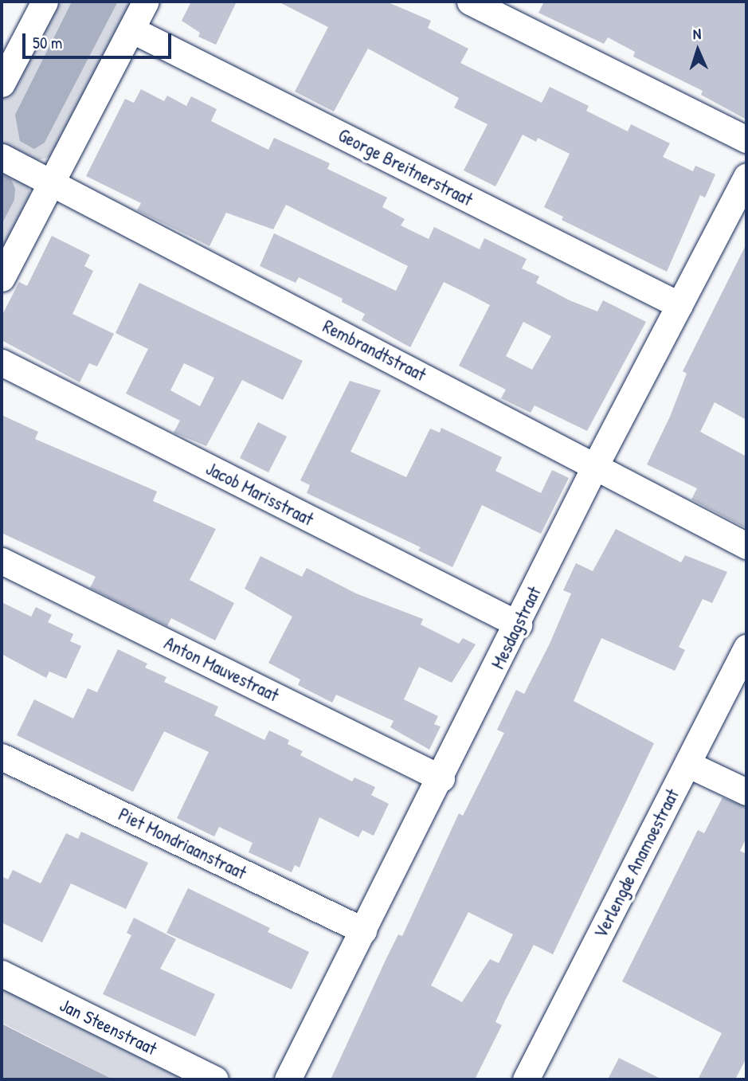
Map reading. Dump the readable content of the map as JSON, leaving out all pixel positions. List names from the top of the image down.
{
  "streets": {
    "street": [
      "George Breitnerstraat",
      "Rembrandtstraat",
      "Jacob Marisstraat",
      "Mesdagstraat",
      "Anton Mauvestraat",
      "Piet Mondriaanstraat",
      "Verlengde Anamoestraat",
      "Jan Steenstraat"
    ]
  },
  "crossings": [
    ["George Breitnerstraat", "Mesdagstraat"],
    ["Rembrandtstraat", "Mesdagstraat"],
    ["Jacob Marisstraat", "Mesdagstraat"],
    ["Mesdagstraat", "Anton Mauvestraat"],
    ["Mesdagstraat", "Piet Mondriaanstraat"]
  ],
  "scale_bar": "50 m",
  "north": "top"
}
